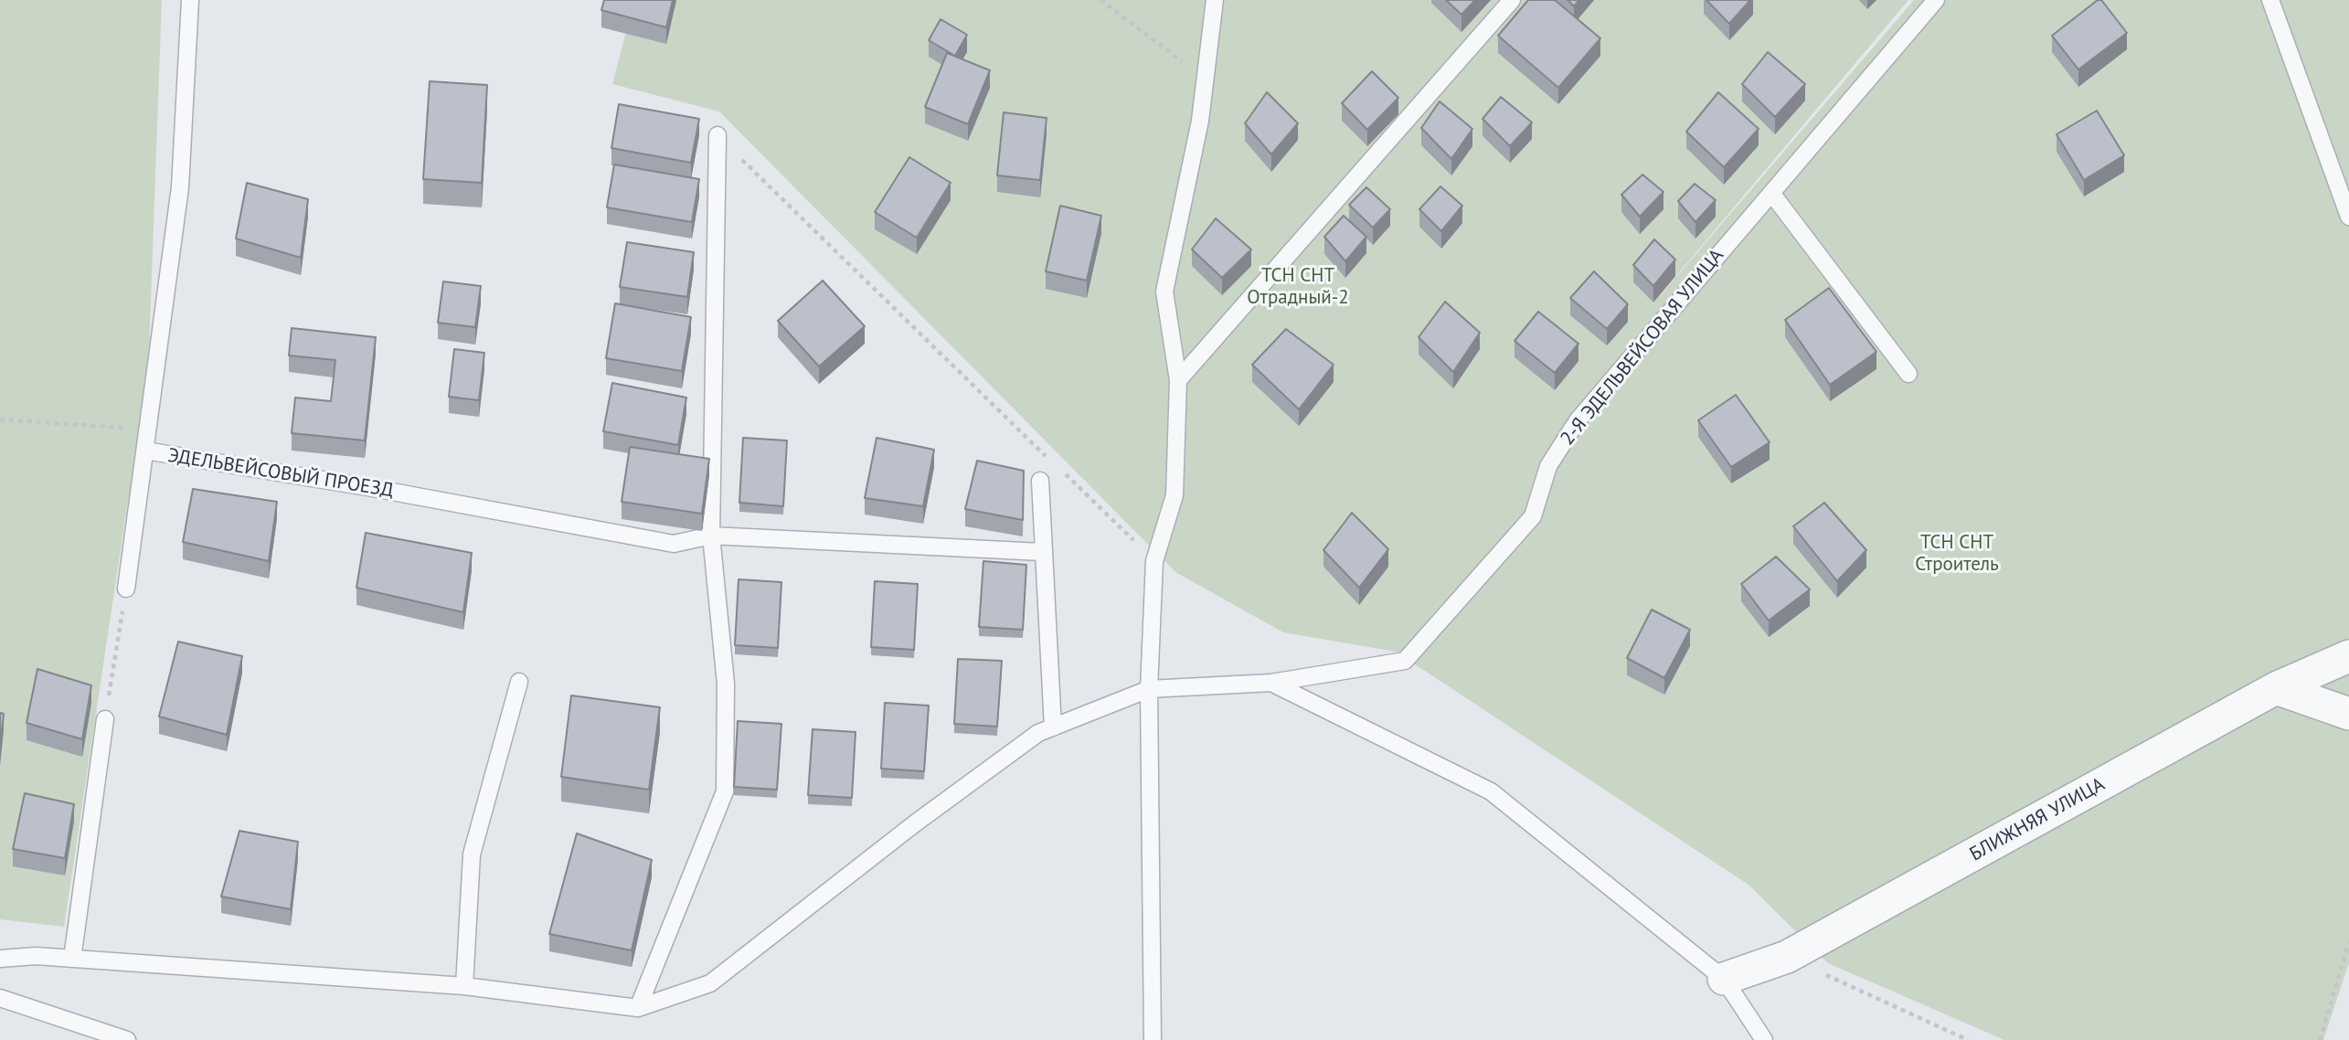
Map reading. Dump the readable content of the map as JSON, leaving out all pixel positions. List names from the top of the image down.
{
  "streets": {
    "street": ["БЛИЖНЯЯ УЛИЦА"],
    "lane": ["2-Я ЭДЕЛЬВЕЙСОВАЯ УЛИЦА", "ЭДЕЛЬВЕЙСОВЫЙ ПРОЕЗД"]
  },
  "parks": ["ТСН СНТ Отрадный-2", "ТСН СНТ Строитель"]
}
